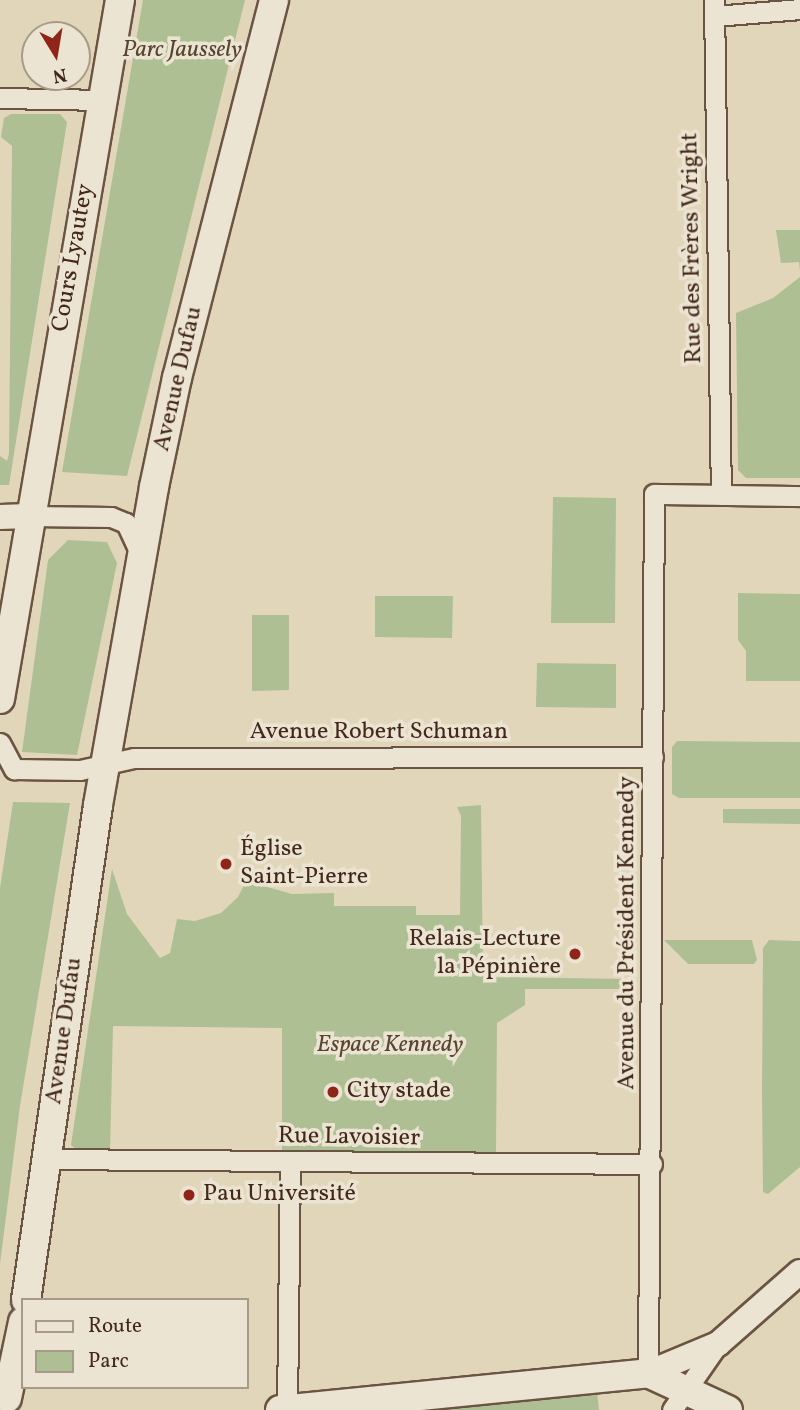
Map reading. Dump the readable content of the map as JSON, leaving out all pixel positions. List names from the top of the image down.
{
  "streets": {
    "main road": ["Cours Lyautey", "Avenue Dufau"],
    "street": [
      "Rue des Frères Wright",
      "Avenue Robert Schuman",
      "Avenue du Président Kennedy",
      "Rue Lavoisier"
    ]
  },
  "crossings": [
    ["Rue des Frères Wright", "Avenue du Président Kennedy"],
    ["Avenue Dufau", "Avenue Robert Schuman"],
    ["Avenue Dufau", "Rue Lavoisier"],
    ["Avenue Robert Schuman", "Avenue du Président Kennedy"],
    ["Avenue du Président Kennedy", "Rue Lavoisier"]
  ],
  "parks": ["Parc Jaussely", "Espace Kennedy"],
  "places": [
    "Église Saint-Pierre",
    "Relais-Lecture la Pépinière",
    "City stade",
    "Pau Université"
  ],
  "legend": ["Route", "Parc"],
  "north": "bottom"
}
